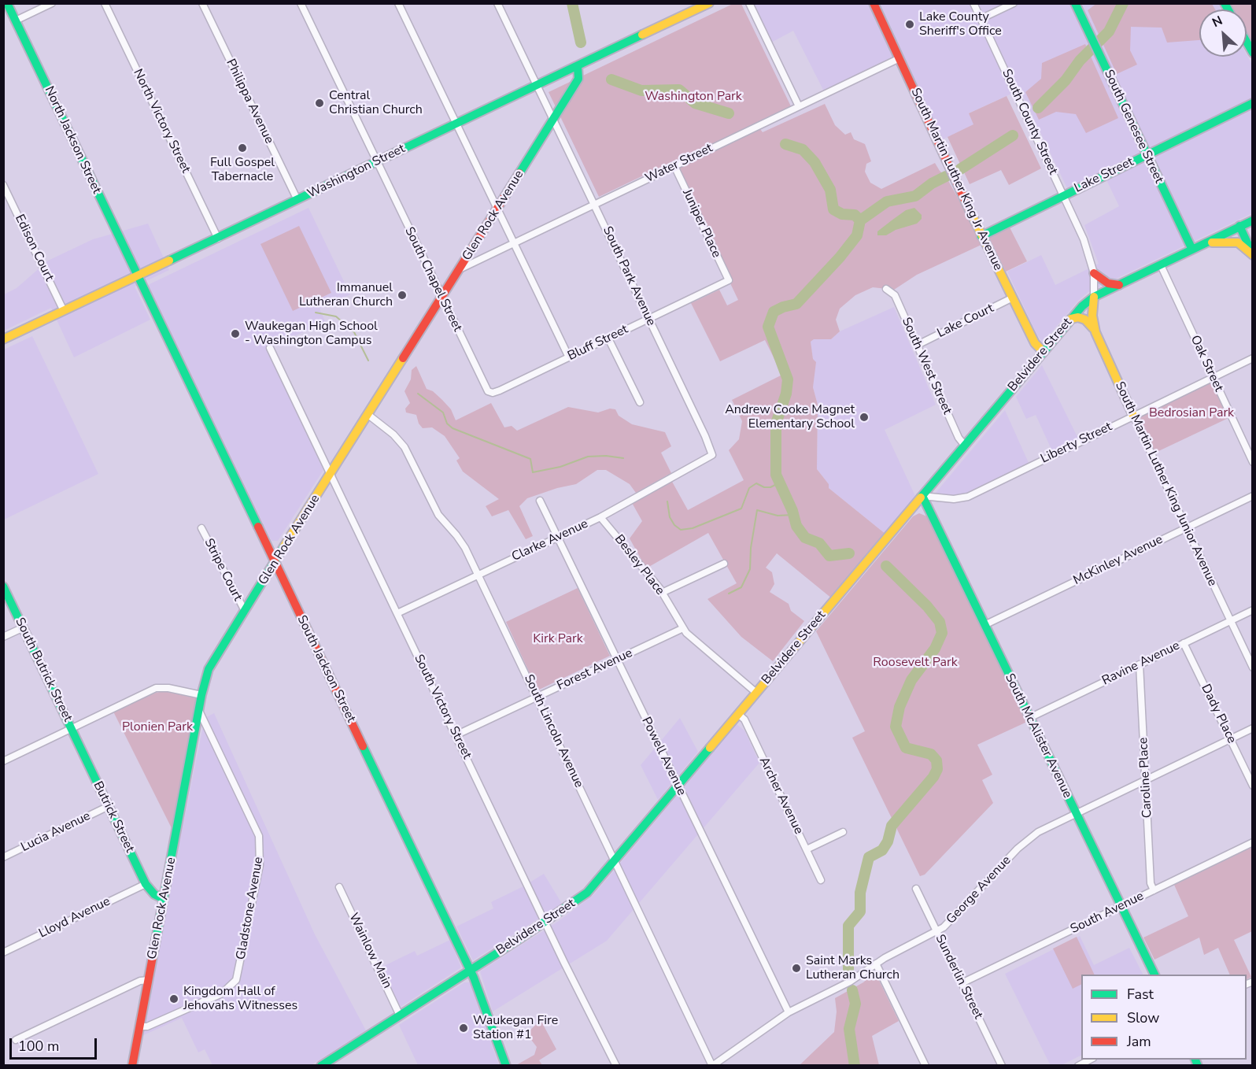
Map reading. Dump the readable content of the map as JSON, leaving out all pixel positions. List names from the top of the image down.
{
  "streets": {
    "street": [
      "Philippa Avenue",
      "North Victory Street",
      "South County Street",
      "South Genesee Street",
      "North Jackson Street",
      "Water Street",
      "Washington Street",
      "Lake Street",
      "South Martin Luther King Jr Avenue",
      "Glen Rock Avenue",
      "Juniper Place",
      "Edison Court",
      "South Park Avenue",
      "South Chapel Street",
      "Lake Court",
      "Bluff Street",
      "Belvidere Street",
      "Oak Street",
      "South West Street",
      "Liberty Street",
      "South Martin Luther King Junior Avenue",
      "Clarke Avenue",
      "McKinley Avenue",
      "Besley Place",
      "Stripe Court",
      "Ravine Avenue",
      "South Jackson Street",
      "South Butrick Street",
      "Forest Avenue",
      "South Victory Street",
      "Dady Place",
      "South Lincoln Avenue",
      "South McAlister Avenue",
      "Powell Avenue",
      "Caroline Place",
      "Archer Avenue",
      "Butrick Street",
      "Lucia Avenue",
      "George Avenue",
      "Gladstone Avenue",
      "South Avenue",
      "Lloyd Avenue",
      "Wainlow Main",
      "Sunderlin Street"
    ]
  },
  "crossings": [
    ["Philippa Avenue", "Washington Street"],
    ["North Victory Street", "Washington Street"],
    ["South County Street", "Lake Street"],
    ["South County Street", "Belvidere Street"],
    ["South County Street", "South Martin Luther King Junior Avenue"],
    ["South Genesee Street", "Lake Street"],
    ["South Genesee Street", "Belvidere Street"],
    ["North Jackson Street", "Washington Street"],
    ["North Jackson Street", "South Jackson Street"],
    ["Water Street", "South Martin Luther King Jr Avenue"],
    ["Water Street", "Glen Rock Avenue"],
    ["Water Street", "Juniper Place"],
    ["Water Street", "South Park Avenue"],
    ["Washington Street", "Glen Rock Avenue"],
    ["Washington Street", "Edison Court"],
    ["Washington Street", "South Park Avenue"],
    ["Washington Street", "South Chapel Street"],
    ["Washington Street", "South Jackson Street"],
    ["Lake Street", "South Martin Luther King Jr Avenue"],
    ["South Martin Luther King Jr Avenue", "Lake Court"],
    ["South Martin Luther King Jr Avenue", "Belvidere Street"],
    ["Glen Rock Avenue", "South Park Avenue"],
    ["Glen Rock Avenue", "South Chapel Street"],
    ["Glen Rock Avenue", "Stripe Court"],
    ["Glen Rock Avenue", "South Jackson Street"],
    ["Glen Rock Avenue", "South Victory Street"],
    ["Glen Rock Avenue", "South Lincoln Avenue"],
    ["Glen Rock Avenue", "Butrick Street"],
    ["Glen Rock Avenue", "Gladstone Avenue"],
    ["Juniper Place", "Bluff Street"],
    ["South Park Avenue", "Bluff Street"],
    ["South Park Avenue", "Clarke Avenue"],
    ["South Chapel Street", "Bluff Street"],
    ["Lake Court", "South West Street"],
    ["Belvidere Street", "Oak Street"],
    ["Belvidere Street", "South West Street"],
    ["Belvidere Street", "Liberty Street"],
    ["Belvidere Street", "South Martin Luther King Junior Avenue"],
    ["Belvidere Street", "Besley Place"],
    ["Belvidere Street", "South Jackson Street"],
    ["Belvidere Street", "South Victory Street"],
    ["Belvidere Street", "South Lincoln Avenue"],
    ["Belvidere Street", "South McAlister Avenue"],
    ["Belvidere Street", "Powell Avenue"],
    ["Belvidere Street", "Archer Avenue"],
    ["Belvidere Street", "Wainlow Main"],
    ["Oak Street", "Liberty Street"],
    ["Liberty Street", "South Martin Luther King Junior Avenue"],
    ["Liberty Street", "South McAlister Avenue"],
    ["South Martin Luther King Junior Avenue", "McKinley Avenue"],
    ["South Martin Luther King Junior Avenue", "Ravine Avenue"],
    ["Clarke Avenue", "Besley Place"],
    ["Clarke Avenue", "South Victory Street"],
    ["Clarke Avenue", "South Lincoln Avenue"],
    ["Clarke Avenue", "Powell Avenue"],
    ["McKinley Avenue", "South McAlister Avenue"],
    ["Besley Place", "Forest Avenue"],
    ["Ravine Avenue", "Dady Place"],
    ["Ravine Avenue", "South McAlister Avenue"],
    ["Ravine Avenue", "Caroline Place"],
    ["South Butrick Street", "Butrick Street"],
    ["Forest Avenue", "South Victory Street"],
    ["Forest Avenue", "South Lincoln Avenue"],
    ["Forest Avenue", "Powell Avenue"],
    ["Dady Place", "George Avenue"],
    ["South Lincoln Avenue", "George Avenue"],
    ["South McAlister Avenue", "George Avenue"],
    ["South McAlister Avenue", "South Avenue"],
    ["Powell Avenue", "George Avenue"],
    ["Caroline Place", "George Avenue"],
    ["Caroline Place", "South Avenue"],
    ["Butrick Street", "Lucia Avenue"],
    ["Butrick Street", "Lloyd Avenue"],
    ["George Avenue", "Sunderlin Street"],
    ["South Avenue", "Sunderlin Street"]
  ],
  "parks": [
    "Washington Park",
    "Bedrosian Park",
    "Kirk Park",
    "Roosevelt Park",
    "Plonien Park"
  ],
  "places": [
    "Lake County Sheriff's Office",
    "Central Christian Church",
    "Full Gospel Tabernacle",
    "Immanuel Lutheran Church",
    "Waukegan High School - Washington Campus",
    "Andrew Cooke Magnet Elementary School",
    "Saint Marks Lutheran Church",
    "Kingdom Hall of Jehovahs Witnesses",
    "Waukegan Fire Station #1"
  ],
  "legend": ["Fast", "Slow", "Jam"],
  "scale_bar": "100 m",
  "north": "top left"
}
